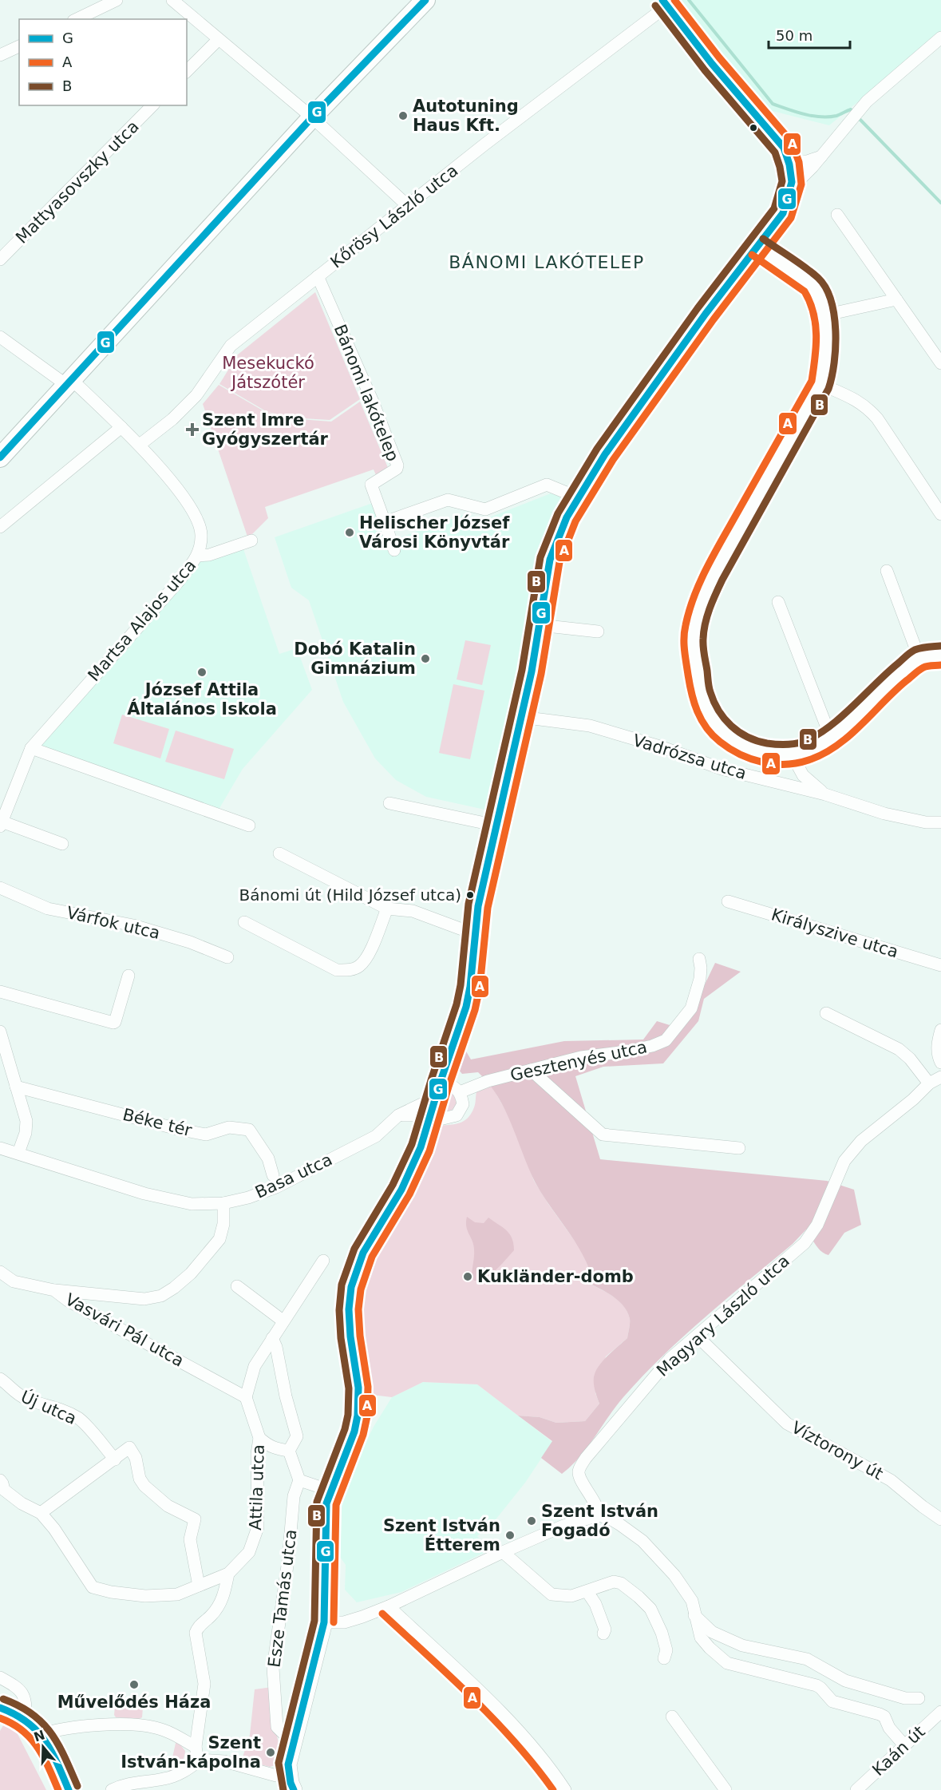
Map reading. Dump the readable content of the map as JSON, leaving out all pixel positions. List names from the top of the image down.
{
  "streets": {
    "street": [
      "Mattyasovszky utca",
      "Kőrösy László utca",
      "Bánomi lakótelep",
      "Martsa Alajos utca",
      "Vadrózsa utca",
      "Várfok utca",
      "Királyszive utca",
      "Gesztenyés utca",
      "Béke tér",
      "Basa utca",
      "Magyary László utca",
      "Vasvári Pál utca",
      "Új utca",
      "Víztorony út",
      "Attila utca",
      "Esze Tamás utca",
      "Kaán út"
    ]
  },
  "crossings": [
    ["Kőrösy László utca", "Bánomi lakótelep"],
    ["Kőrösy László utca", "Martsa Alajos utca"],
    ["Magyary László utca", "Víztorony út"],
    ["Vasvári Pál utca", "Attila utca"]
  ],
  "districts": ["BÁNOMI LAKÓTELEP"],
  "parks": ["Mesekuckó Játszótér"],
  "places": {
    "other": [
      "Autotuning Haus Kft.",
      "Helischer József Városi Könyvtár",
      "Dobó Katalin Gimnázium",
      "József Attila Általános Iskola",
      "Bánomi út (Hild József utca)",
      "Kukländer-domb",
      "Szent István Fogadó",
      "Szent István Étterem",
      "Művelődés Háza",
      "Szent István-kápolna"
    ],
    "health": ["Szent Imre Gyógyszertár"]
  },
  "lines": ["transit line G", "transit line A", "transit line B"],
  "legend": ["G", "A", "B"],
  "scale_bar": "50 m",
  "north": "top"
}
